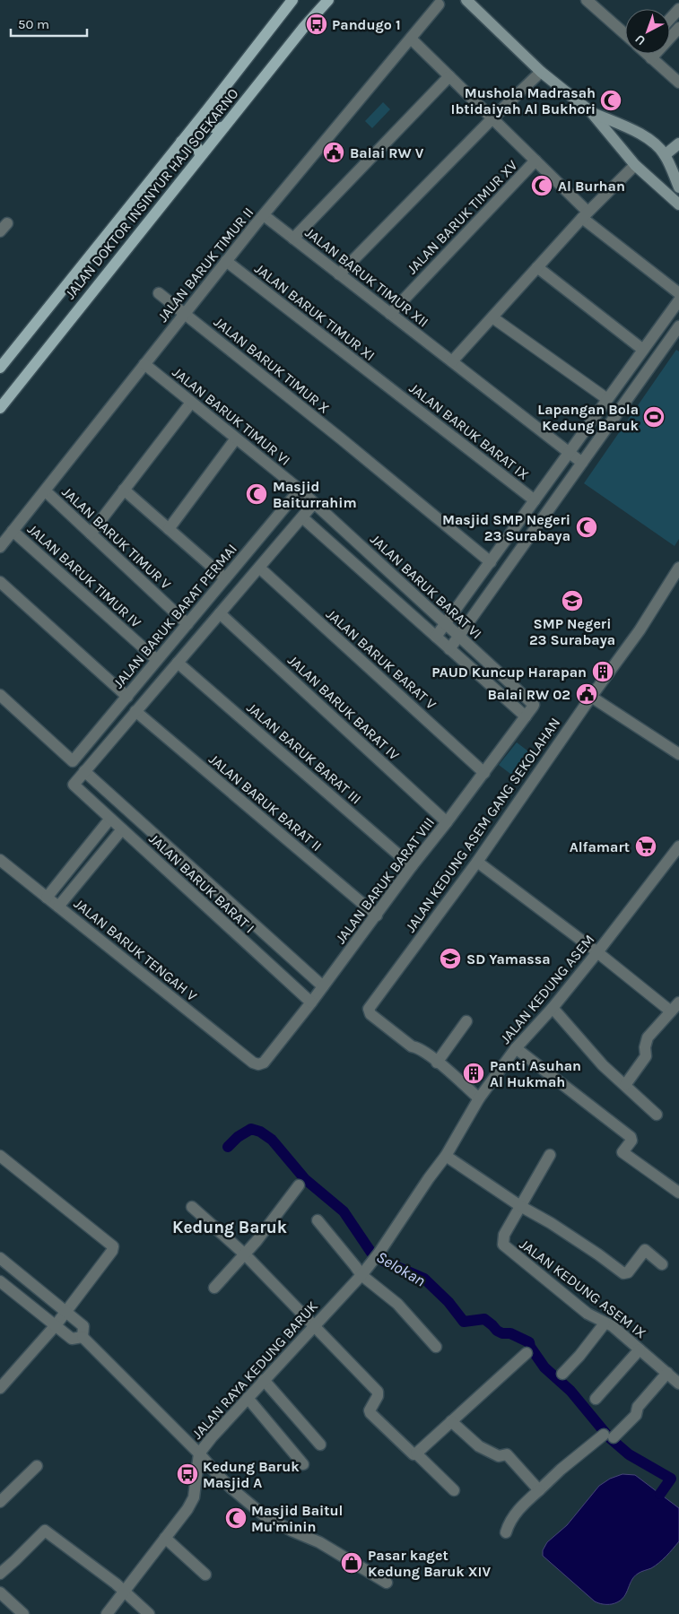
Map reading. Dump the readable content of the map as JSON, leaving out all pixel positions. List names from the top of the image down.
{
  "streets": {
    "main road": ["JALAN DOKTOR INSINYUR HAJI SOEKARNO"],
    "street": [
      "JALAN BARUK TIMUR XV",
      "JALAN BARUK TIMUR II",
      "JALAN BARUK TIMUR XII",
      "JALAN BARUK TIMUR XI",
      "JALAN BARUK TIMUR X",
      "JALAN BARUK TIMUR VI",
      "JALAN BARUK BARAT IX",
      "JALAN BARUK TIMUR V",
      "JALAN BARUK TIMUR IV",
      "JALAN BARUK BARAT VI",
      "JALAN BARUK BARAT PERMAI",
      "JALAN BARUK BARAT V",
      "JALAN BARUK BARAT IV",
      "JALAN BARUK BARAT III",
      "JALAN BARUK BARAT II",
      "JALAN KEDUNG ASEM GANG SEKOLAHAN",
      "JALAN BARUK BARAT VIII",
      "JALAN BARUK BARAT I",
      "JALAN BARUK TENGAH V",
      "JALAN KEDUNG ASEM",
      "JALAN KEDUNG ASEM IX",
      "JALAN RAYA KEDUNG BARUK"
    ]
  },
  "crossings": [
    ["JALAN BARUK TIMUR XV", "JALAN BARUK TIMUR XII"],
    ["JALAN BARUK TIMUR II", "JALAN BARUK TIMUR XII"],
    ["JALAN BARUK TIMUR II", "JALAN BARUK TIMUR XI"],
    ["JALAN BARUK TIMUR II", "JALAN BARUK TIMUR X"],
    ["JALAN BARUK TIMUR II", "JALAN BARUK TIMUR VI"],
    ["JALAN BARUK TIMUR II", "JALAN BARUK TIMUR V"],
    ["JALAN BARUK TIMUR II", "JALAN BARUK TIMUR IV"],
    ["JALAN BARUK TIMUR XI", "JALAN BARUK BARAT IX"],
    ["JALAN BARUK TIMUR VI", "JALAN BARUK BARAT VI"],
    ["JALAN BARUK TIMUR VI", "JALAN BARUK BARAT PERMAI"],
    ["JALAN BARUK TIMUR V", "JALAN BARUK BARAT PERMAI"],
    ["JALAN BARUK TIMUR IV", "JALAN BARUK BARAT PERMAI"],
    ["JALAN BARUK BARAT VI", "JALAN BARUK BARAT PERMAI"],
    ["JALAN BARUK BARAT VI", "JALAN BARUK BARAT VIII"],
    ["JALAN BARUK BARAT V", "JALAN BARUK BARAT VIII"],
    ["JALAN BARUK BARAT IV", "JALAN BARUK BARAT VIII"],
    ["JALAN BARUK BARAT III", "JALAN BARUK BARAT VIII"],
    ["JALAN BARUK BARAT II", "JALAN BARUK BARAT VIII"],
    ["JALAN BARUK BARAT VIII", "JALAN BARUK BARAT I"],
    ["JALAN BARUK BARAT VIII", "JALAN BARUK TENGAH V"],
    ["JALAN KEDUNG ASEM", "JALAN RAYA KEDUNG BARUK"]
  ],
  "districts": ["Kedung Baruk"],
  "water": ["Selokan"],
  "places": {
    "bus stop": ["Pandugo 1", "Kedung Baruk Masjid A"],
    "mosque": [
      "Mushola Madrasah Ibtidaiyah Al Bukhori",
      "Al Burhan",
      "Masjid Baiturrahim",
      "Masjid SMP Negeri 23 Surabaya",
      "Masjid Baitul Mu'minin"
    ],
    "public building": ["Balai RW V", "Balai RW 02"],
    "sports": ["Lapangan Bola Kedung Baruk"],
    "school or university": ["SMP Negeri 23 Surabaya", "SD Yamassa"],
    "building": ["PAUD Kuncup Harapan", "Panti Asuhan Al Hukmah"],
    "supermarket": ["Alfamart"],
    "shop": ["Pasar kaget Kedung Baruk XIV"]
  },
  "scale_bar": "50 m",
  "north": "bottom left"
}
